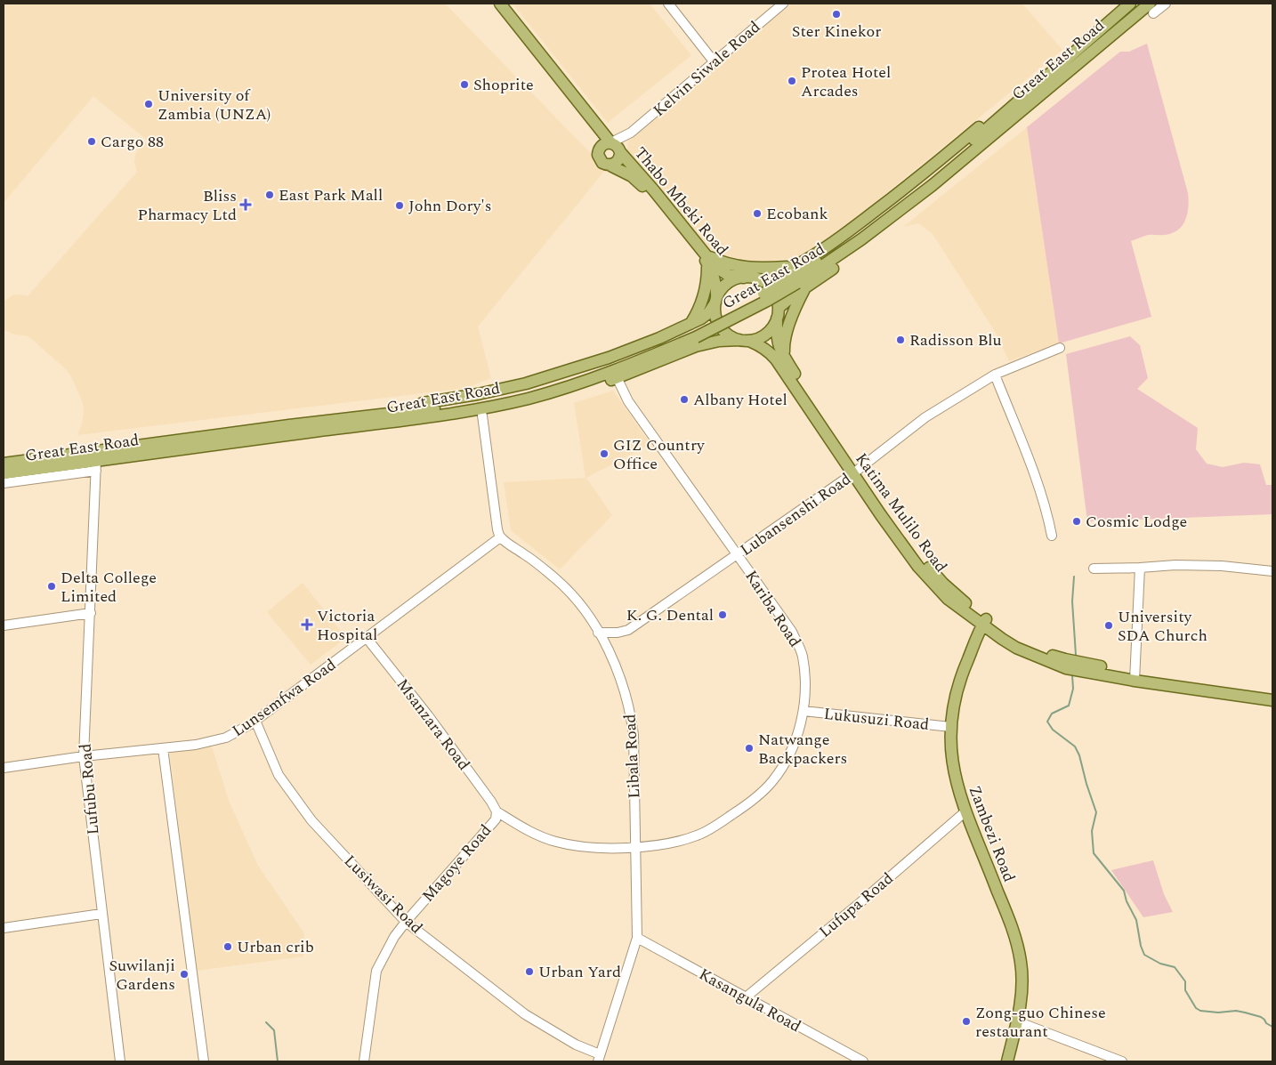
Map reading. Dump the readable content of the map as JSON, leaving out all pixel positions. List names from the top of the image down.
{
  "streets": {
    "main road": [
      "Great East Road",
      "Thabo Mbeki Road",
      "Katima Mulilo Road",
      "Zambezi Road"
    ],
    "street": [
      "Kelvin Siwale Road",
      "Lubansenshi Road",
      "Kariba Road",
      "Lunsemfwa Road",
      "Lukusuzi Road",
      "Msanzara Road",
      "Libala Road",
      "Lufubu Road",
      "Magoye Road",
      "Lusiwasi Road",
      "Lufupa Road",
      "Kasangula Road"
    ]
  },
  "crossings": [
    ["Great East Road", "Thabo Mbeki Road"],
    ["Great East Road", "Katima Mulilo Road"],
    ["Great East Road", "Kariba Road"],
    ["Great East Road", "Lufubu Road"],
    ["Kelvin Siwale Road", "Thabo Mbeki Road"],
    ["Thabo Mbeki Road", "Katima Mulilo Road"],
    ["Katima Mulilo Road", "Lubansenshi Road"],
    ["Katima Mulilo Road", "Zambezi Road"],
    ["Lubansenshi Road", "Kariba Road"],
    ["Lubansenshi Road", "Libala Road"],
    ["Kariba Road", "Lukusuzi Road"],
    ["Kariba Road", "Msanzara Road"],
    ["Kariba Road", "Libala Road"],
    ["Kariba Road", "Magoye Road"],
    ["Lunsemfwa Road", "Msanzara Road"],
    ["Lunsemfwa Road", "Libala Road"],
    ["Lunsemfwa Road", "Lufubu Road"],
    ["Lunsemfwa Road", "Lusiwasi Road"],
    ["Lukusuzi Road", "Zambezi Road"],
    ["Msanzara Road", "Magoye Road"],
    ["Libala Road", "Lusiwasi Road"],
    ["Libala Road", "Kasangula Road"],
    ["Zambezi Road", "Lufupa Road"],
    ["Magoye Road", "Lusiwasi Road"],
    ["Lufupa Road", "Kasangula Road"]
  ],
  "places": {
    "other": [
      "Ster Kinekor",
      "Protea Hotel Arcades",
      "Shoprite",
      "University of Zambia (UNZA)",
      "Cargo 88",
      "East Park Mall",
      "John Dory's",
      "Ecobank",
      "Radisson Blu",
      "Albany Hotel",
      "GIZ Country Office",
      "Cosmic Lodge",
      "Delta College Limited",
      "K. G. Dental",
      "University SDA Church",
      "Natwange Backpackers",
      "Urban crib",
      "Urban Yard",
      "Suwilanji Gardens",
      "Zong-guo Chinese restaurant"
    ],
    "health": ["Bliss Pharmacy Ltd", "Victoria Hospital"]
  }
}
